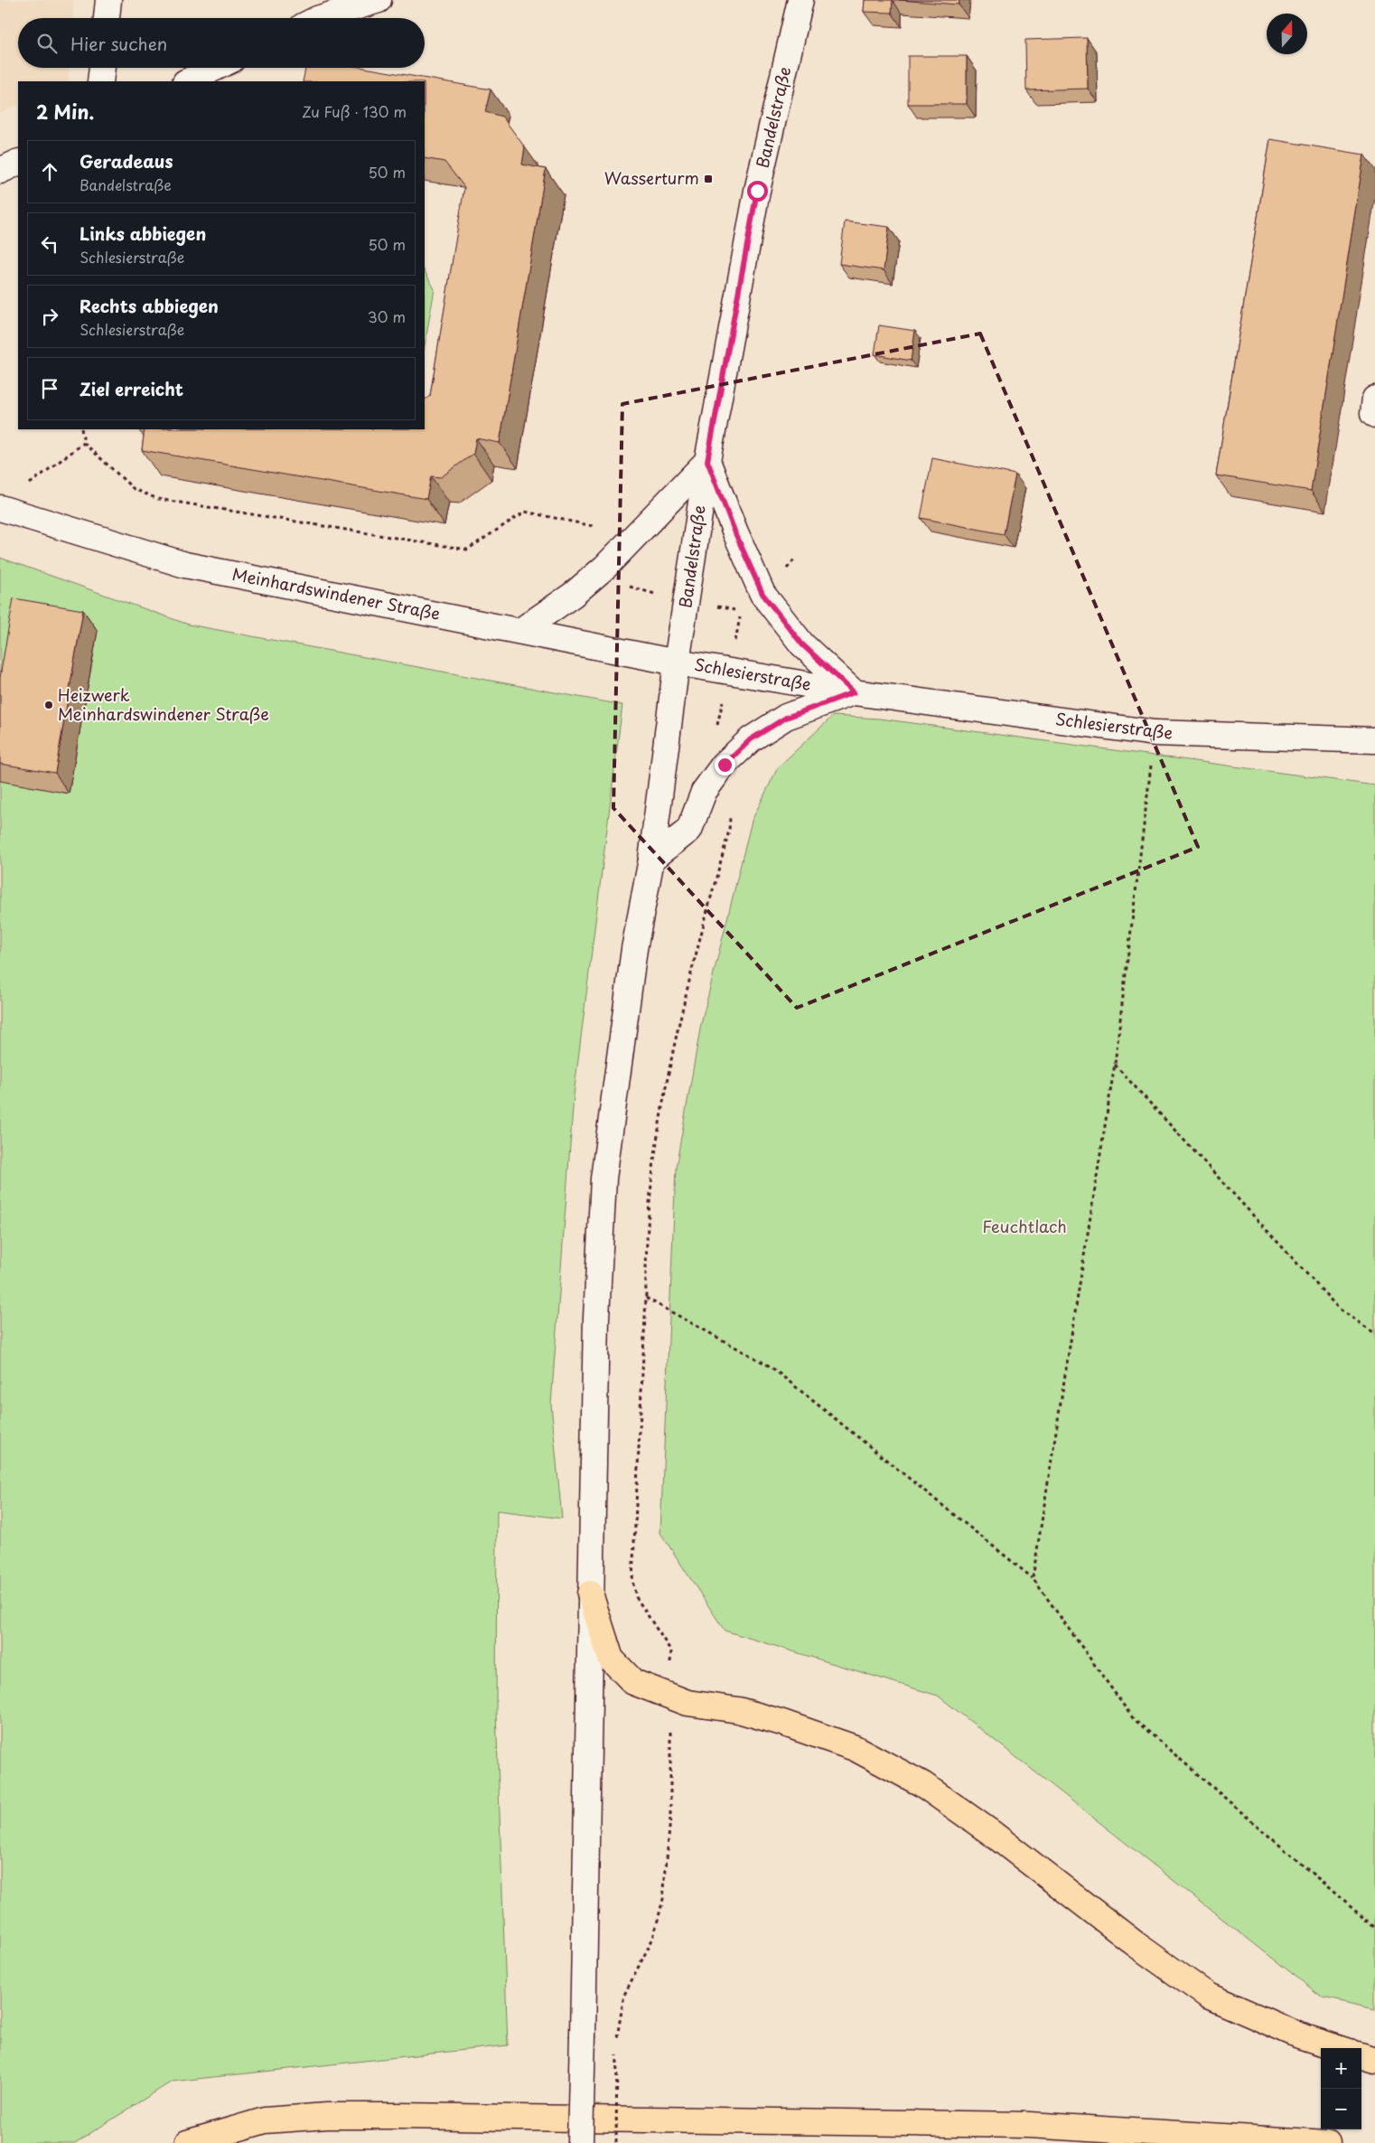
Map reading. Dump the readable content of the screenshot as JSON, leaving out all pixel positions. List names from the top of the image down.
{
  "streets": {
    "street": ["Bandelstraße", "Meinhardswindener Straße", "Schlesierstraße"]
  },
  "crossings": [
    ["Bandelstraße", "Meinhardswindener Straße"],
    ["Bandelstraße", "Schlesierstraße"],
    ["Meinhardswindener Straße", "Schlesierstraße"]
  ],
  "parks": ["Feuchtlach"],
  "places": {
    "transit": ["Wasserturm"],
    "other": ["Heizwerk Meinhardswindener Straße"]
  },
  "north": "top",
  "page": {
    "search": "Hier suchen",
    "heading": ["2 Min.", "Zu Fuß · 130 m"],
    "list": [
      ["Geradeaus", "Bandelstraße", "50 m"],
      ["Links abbiegen", "Schlesierstraße", "50 m"],
      ["Rechts abbiegen", "Schlesierstraße", "30 m"],
      "Ziel erreicht"
    ],
    "map_buttons": ["+", "−"]
  }
}
